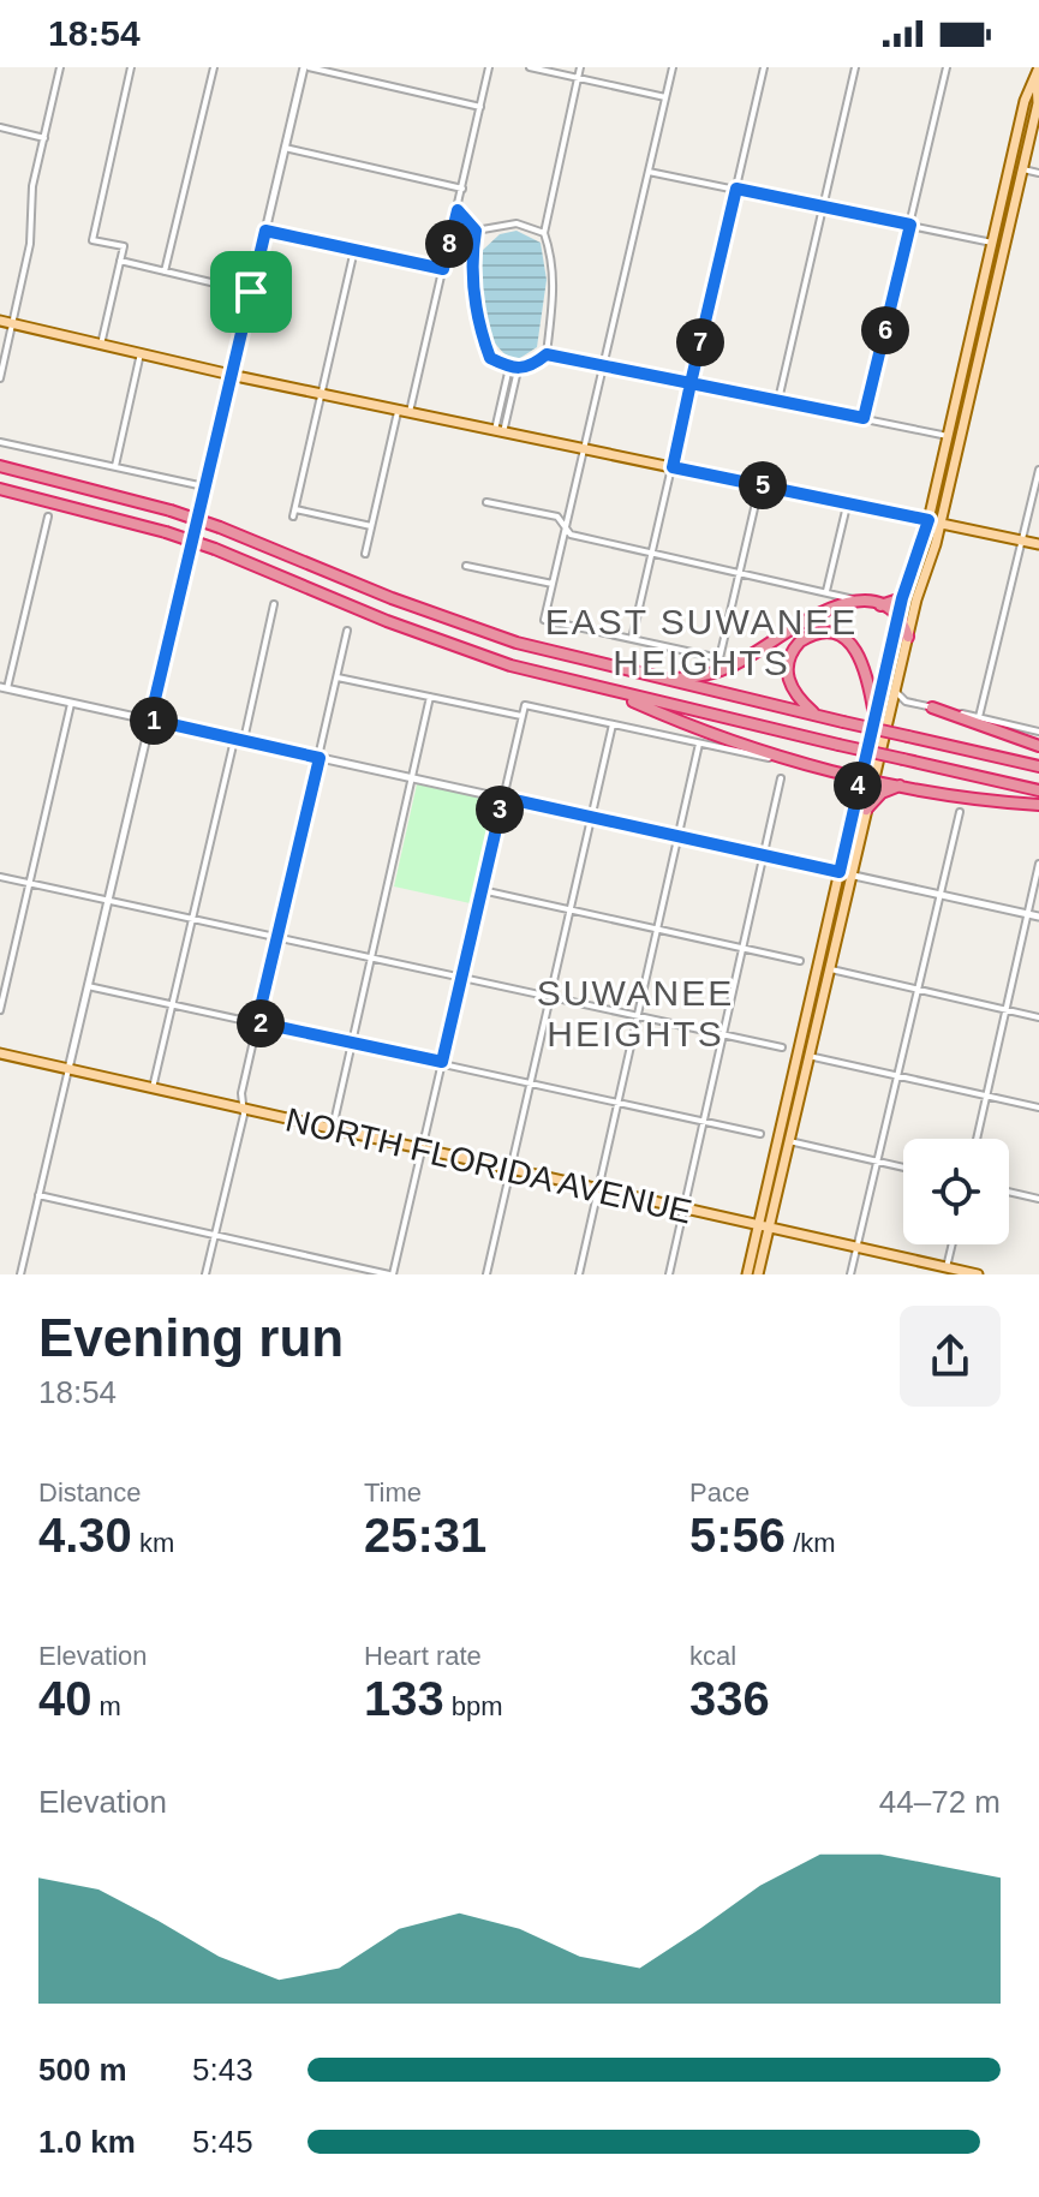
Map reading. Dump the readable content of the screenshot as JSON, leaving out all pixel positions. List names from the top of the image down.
{
  "streets": {
    "main road": ["NORTH FLORIDA AVENUE"]
  },
  "districts": ["EAST SUWANEE HEIGHTS", "SUWANEE HEIGHTS"],
  "page": {
    "status": "18:54",
    "pins": [
      "8",
      "6",
      "7",
      "5",
      "1",
      "4",
      "3",
      "2"
    ],
    "heading": ["Evening run", "18:54"],
    "stats": [
      ["Distance", "4.30 km"],
      ["Time", "25:31"],
      ["Pace", "5:56 /km"],
      ["Elevation", "40 m"],
      ["Heart rate", "133 bpm"],
      ["kcal", "336"]
    ],
    "chart": ["Elevation", "44–72 m"],
    "list": [
      {
        "name": "500 m",
        "note": "5:43"
      },
      {
        "name": "1.0 km",
        "note": "5:45"
      }
    ]
  }
}
